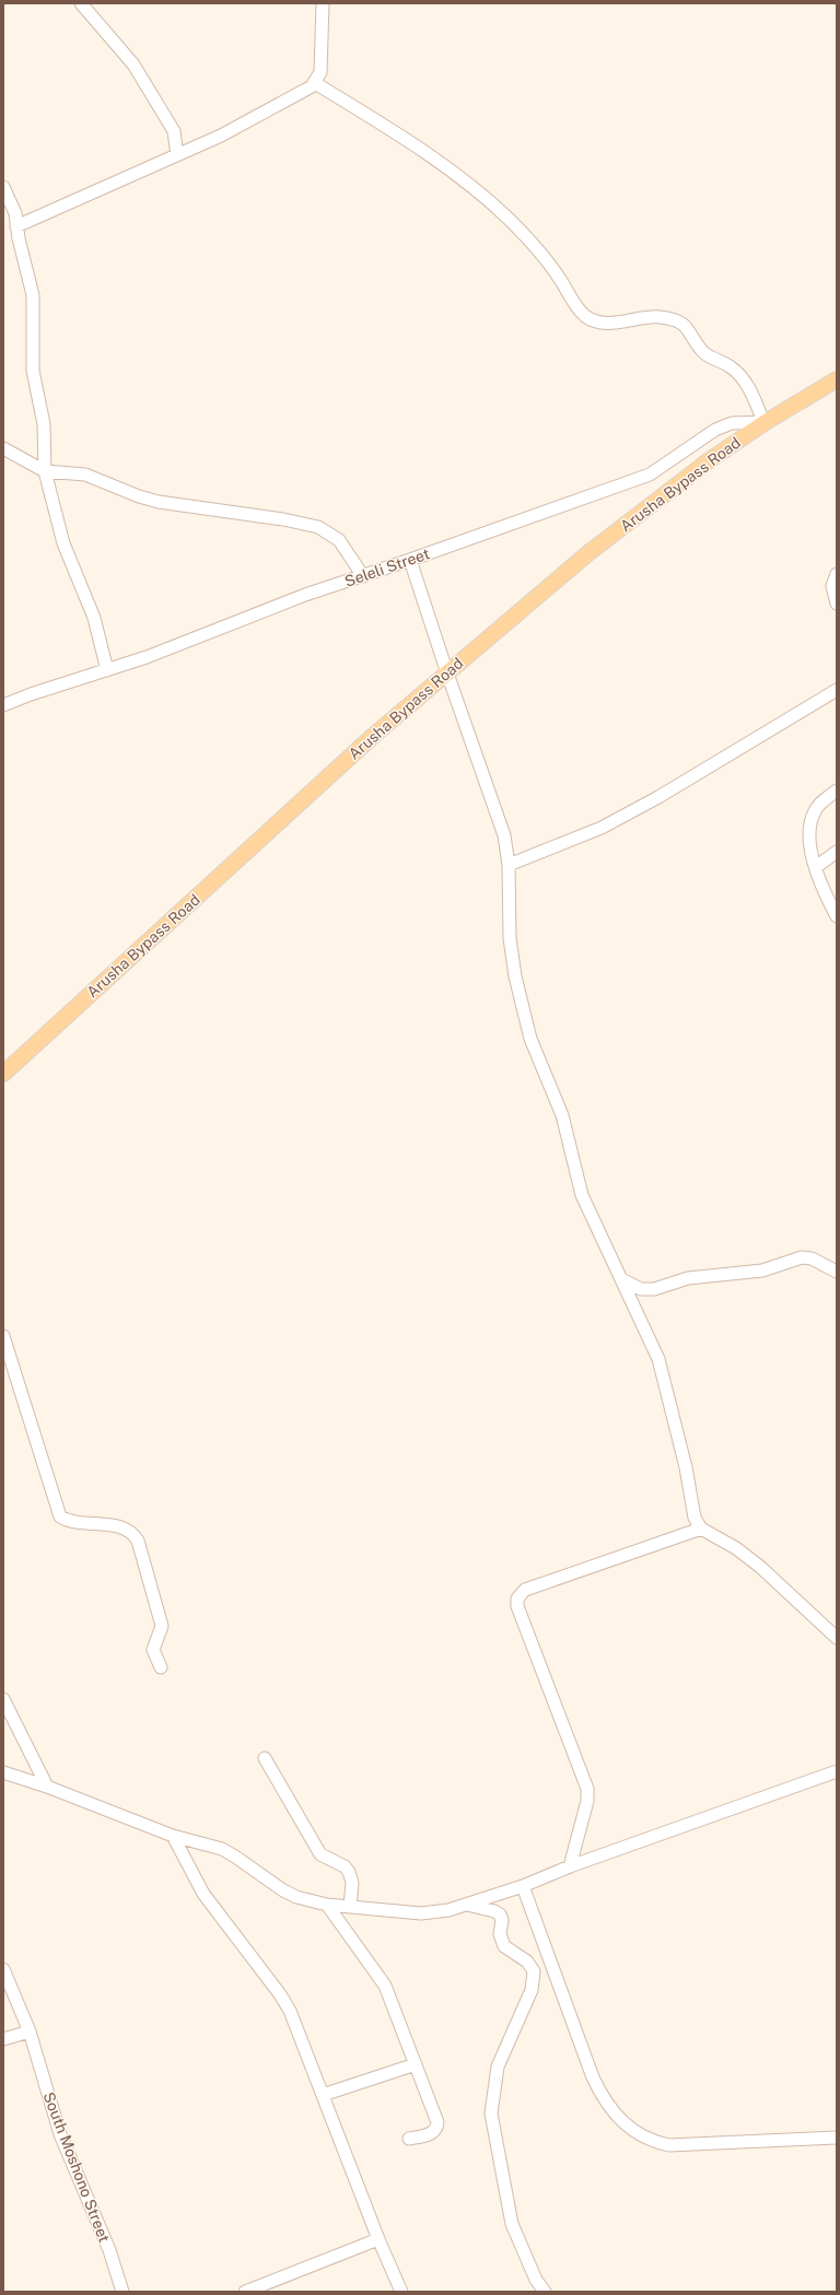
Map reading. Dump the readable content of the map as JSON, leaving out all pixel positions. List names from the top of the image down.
{
  "streets": {
    "main road": ["Arusha Bypass Road"],
    "street": ["Seleli Street", "South Moshono Street"]
  },
  "crossings": [
    ["Arusha Bypass Road", "Seleli Street"]
  ]
}
